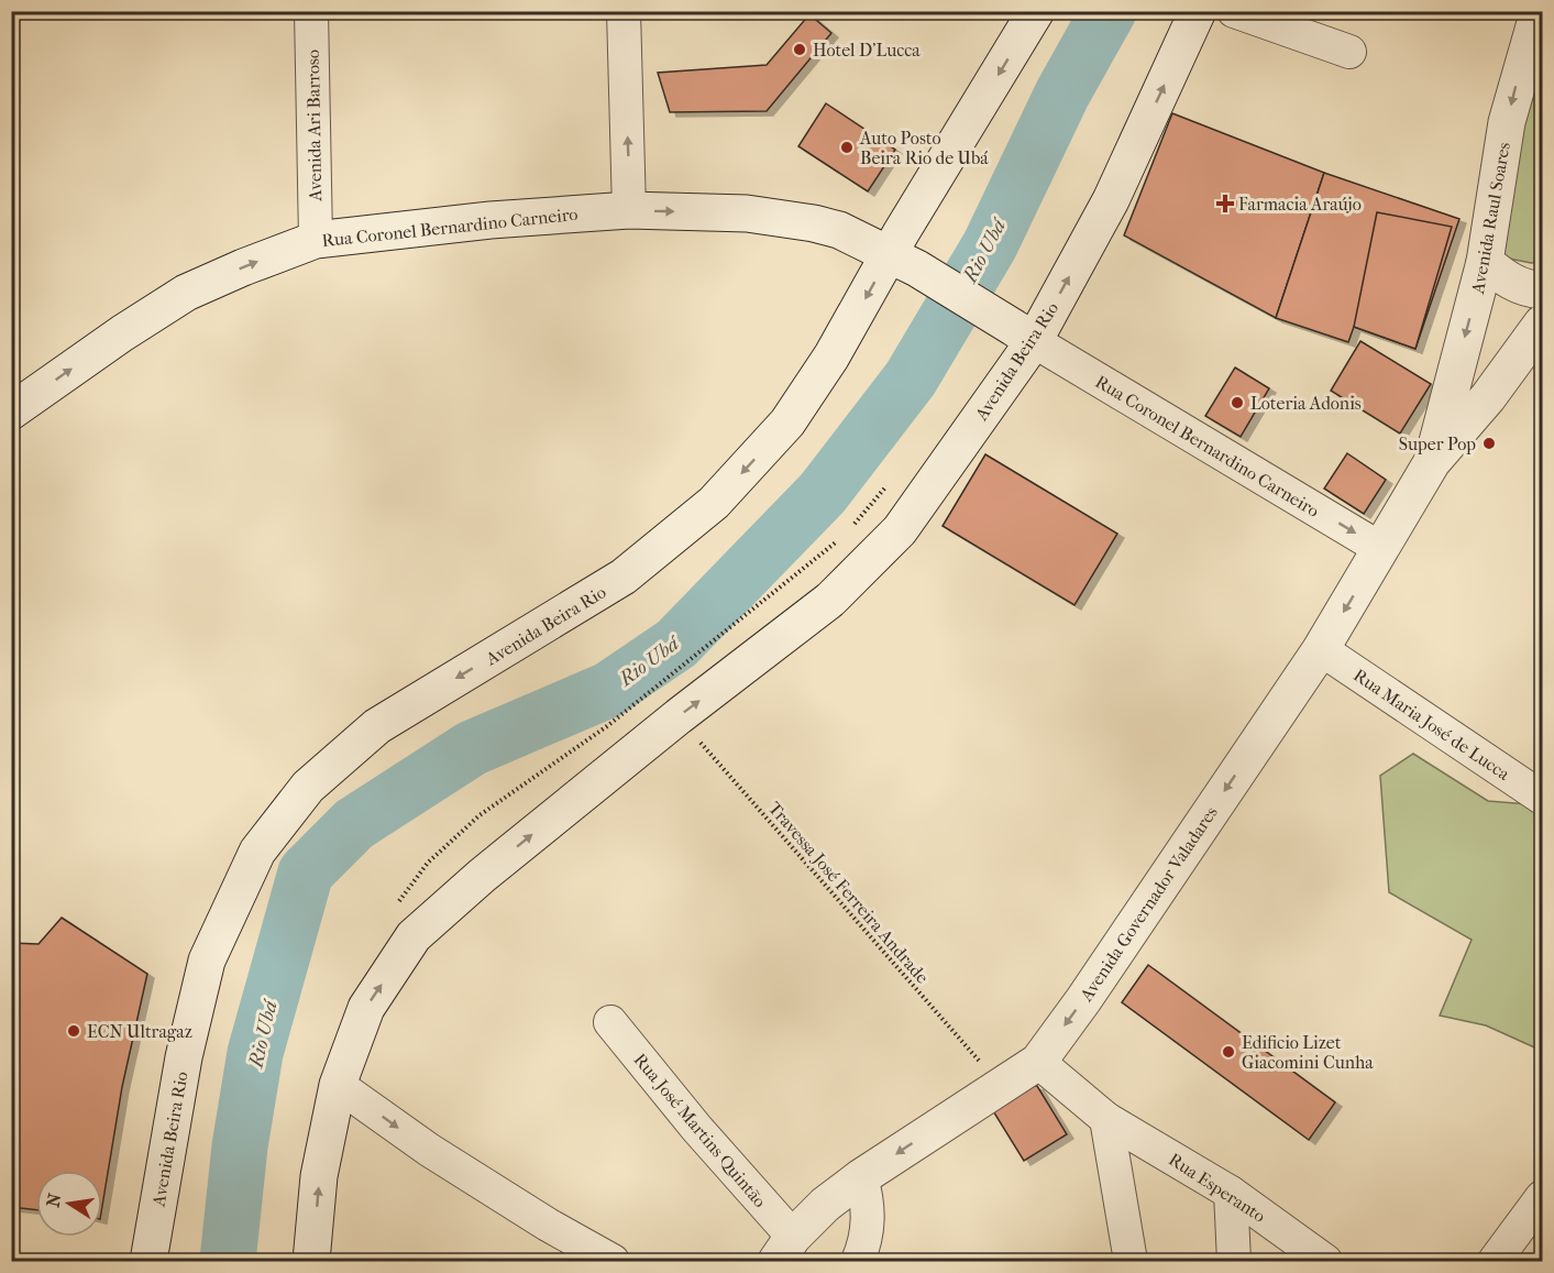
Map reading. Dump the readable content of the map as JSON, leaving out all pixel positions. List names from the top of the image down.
{
  "streets": {
    "main road": [
      "Avenida Raul Soares",
      "Rua Coronel Bernardino Carneiro",
      "Avenida Beira Rio",
      "Avenida Governador Valadares"
    ],
    "street": [
      "Avenida Ari Barroso",
      "Rua Maria José de Lucca",
      "Rua José Martins Quintão",
      "Rua Esperanto"
    ],
    "path": ["Travessa José Ferreira Andrade"]
  },
  "crossings": [
    ["Avenida Ari Barroso", "Rua Coronel Bernardino Carneiro"],
    ["Avenida Raul Soares", "Avenida Governador Valadares"],
    ["Rua Coronel Bernardino Carneiro", "Avenida Beira Rio"],
    ["Rua Coronel Bernardino Carneiro", "Avenida Governador Valadares"],
    ["Avenida Beira Rio", "Travessa José Ferreira Andrade"],
    ["Rua Maria José de Lucca", "Avenida Governador Valadares"],
    ["Travessa José Ferreira Andrade", "Avenida Governador Valadares"],
    ["Avenida Governador Valadares", "Rua José Martins Quintão"],
    ["Avenida Governador Valadares", "Rua Esperanto"]
  ],
  "one_way": ["Rua Coronel Bernardino Carneiro", "Avenida Governador Valadares"],
  "water": ["Rio Ubá"],
  "places": {
    "other": [
      "Hotel D'Lucca",
      "Auto Posto Beira Rio de Ubá",
      "Loteria Adonis",
      "Super Pop",
      "ECN Ultragaz",
      "Edificio Lizet Giacomini Cunha"
    ],
    "health": ["Farmacia Araújo"]
  },
  "north": "left"
}
